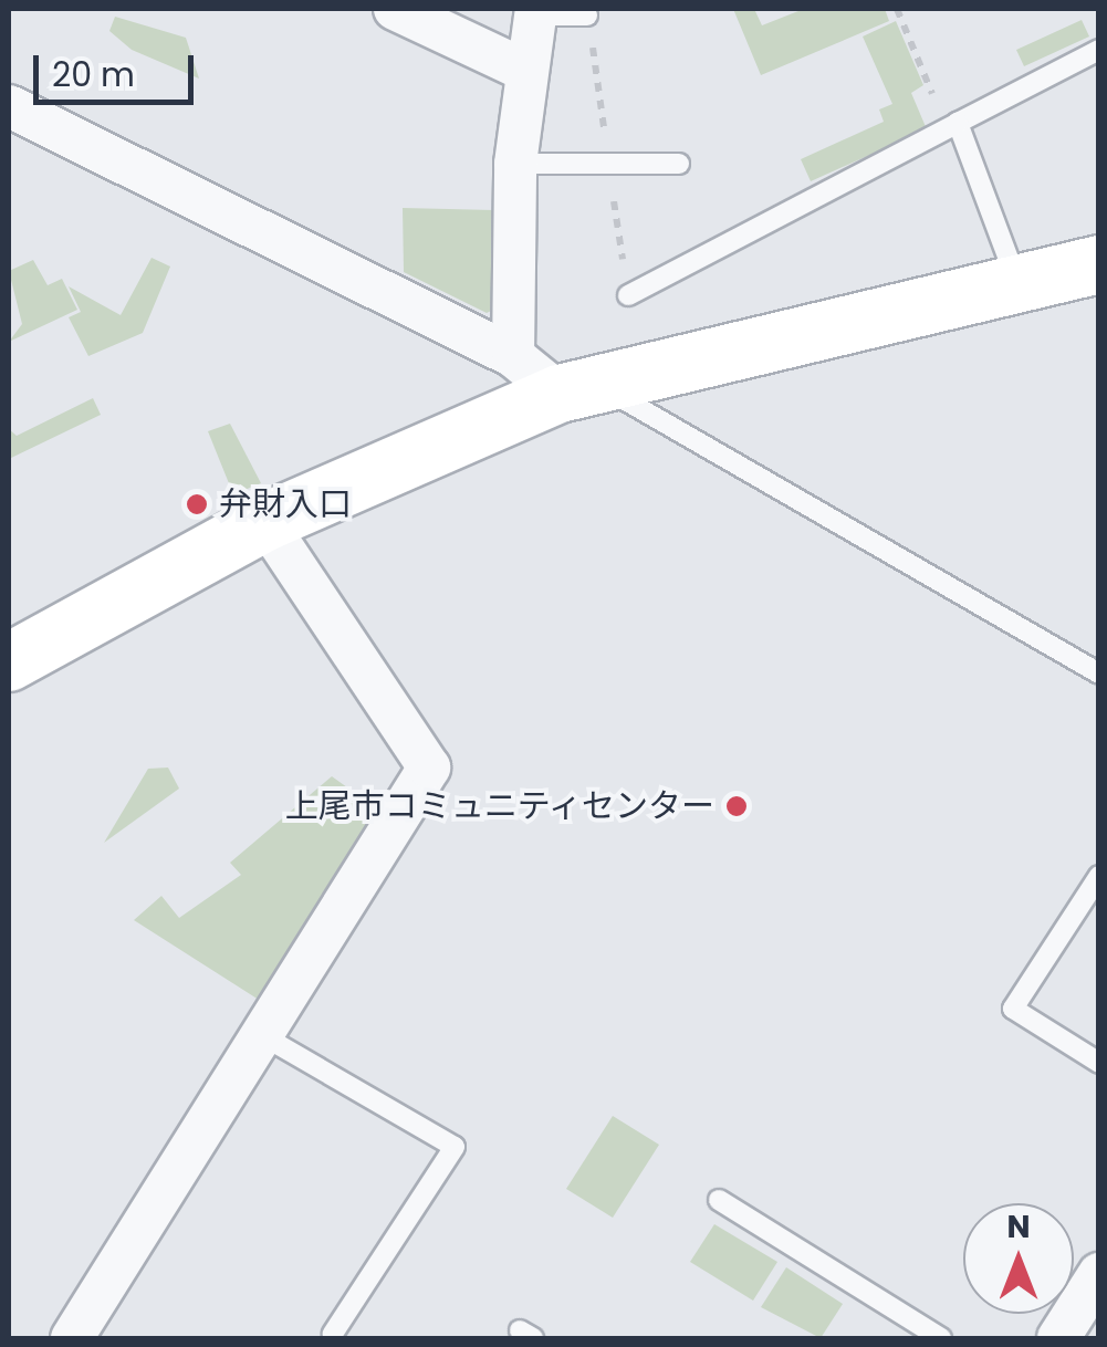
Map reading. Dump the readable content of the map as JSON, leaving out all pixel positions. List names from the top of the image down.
{
  "places": ["弁財入口", "上尾市コミュニティセンター"],
  "scale_bar": "20 m",
  "north": "top"
}
